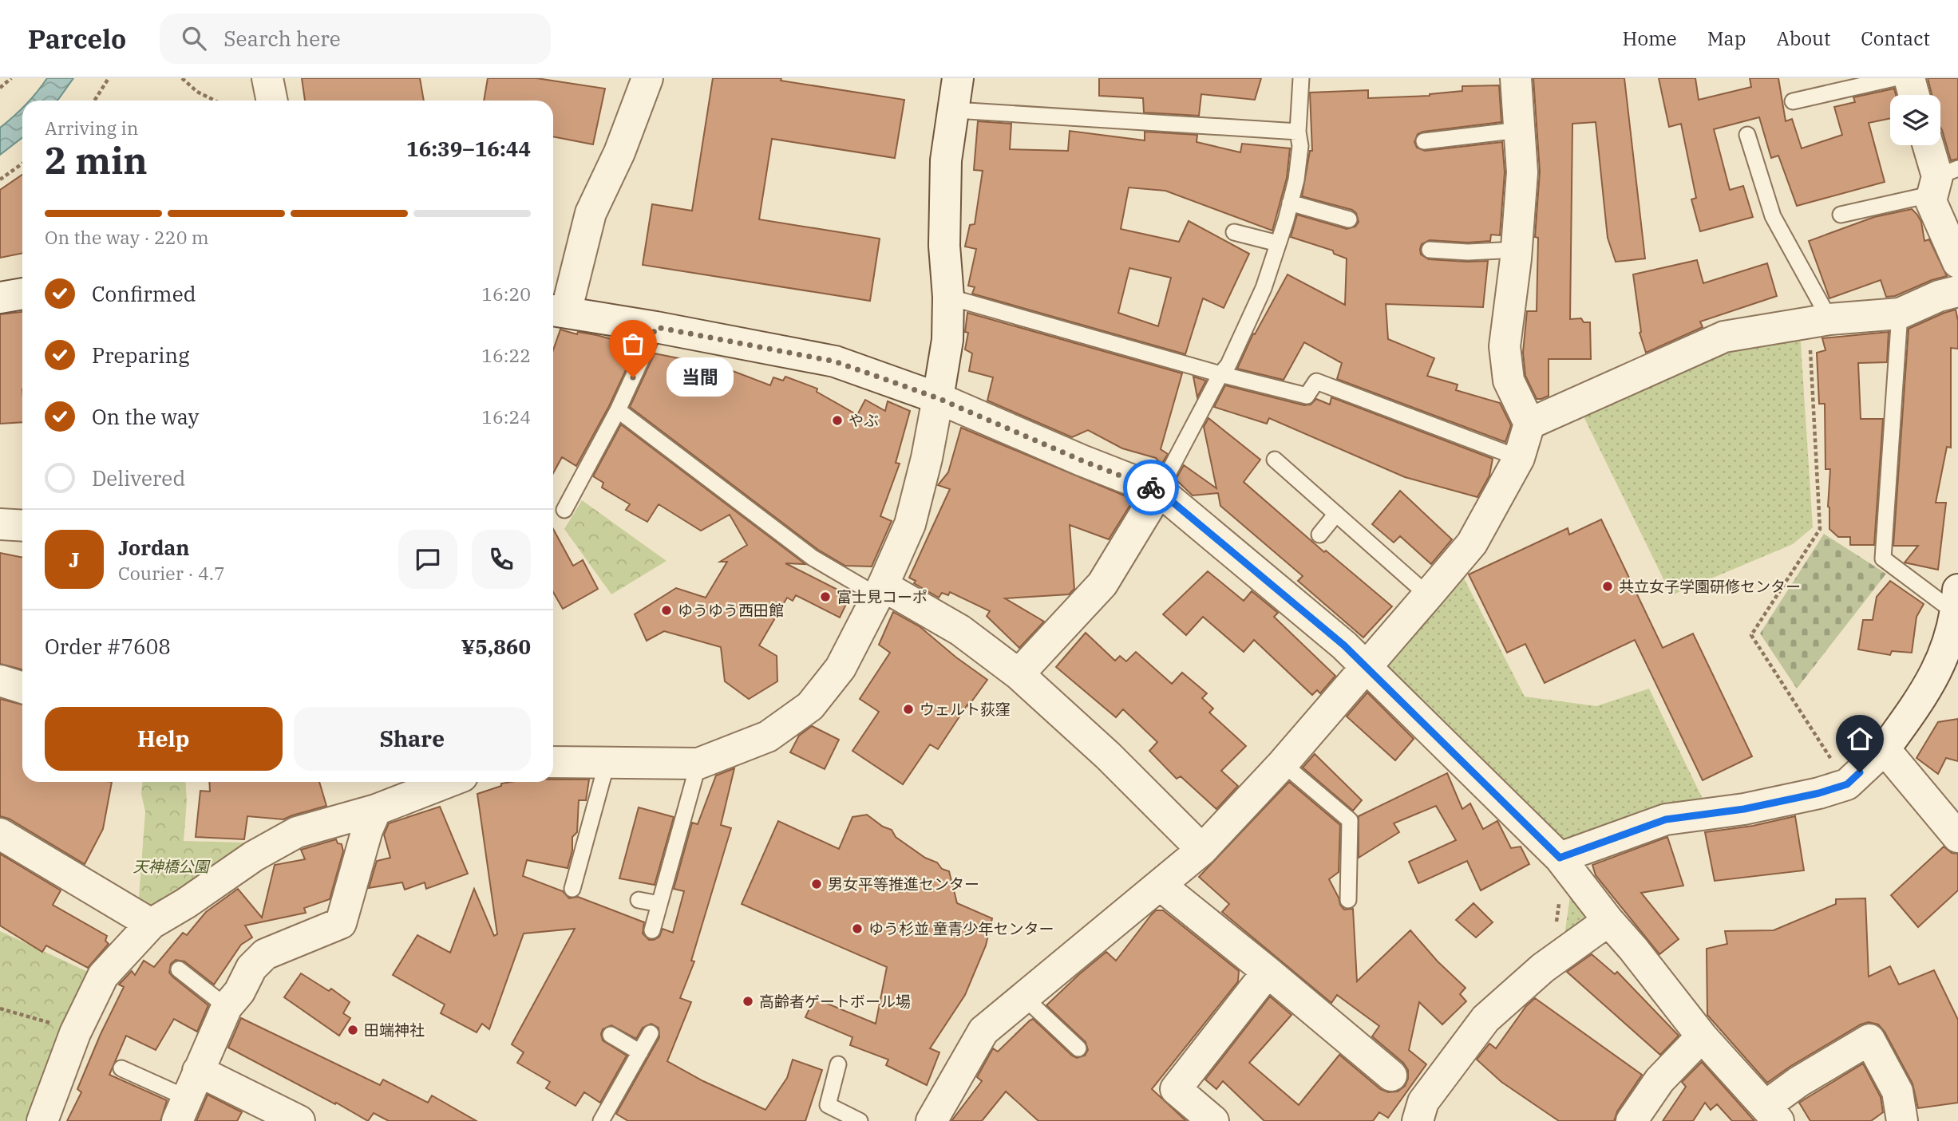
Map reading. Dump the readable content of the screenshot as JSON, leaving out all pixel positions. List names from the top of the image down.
{
  "parks": ["天神橋公園"],
  "places": [
    "当間",
    "やぶ",
    "共立女子学園研修センター",
    "富士見コーポ",
    "ゆうゆう西田館",
    "ウェルト荻窪",
    "男女平等推進センター",
    "ゆう杉並 童青少年センター",
    "高齢者ゲートボール場",
    "田端神社"
  ],
  "page": {
    "header": "Parcelo",
    "search": "Search here",
    "nav": [
      "Home",
      "Map",
      "About",
      "Contact"
    ],
    "heading": ["2 min", "Arriving in", "16:39–16:44"],
    "panel": [
      "Jordan",
      "Courier · 4.7",
      "Order #7608",
      "¥5,860"
    ],
    "bar": "On the way · 220 m",
    "list": [
      ["Confirmed", "16:20"],
      ["Preparing", "16:22"],
      ["On the way", "16:24"],
      "Delivered"
    ],
    "bubble": "当間",
    "round": "J",
    "buttons": ["Help", "Share"]
  }
}
